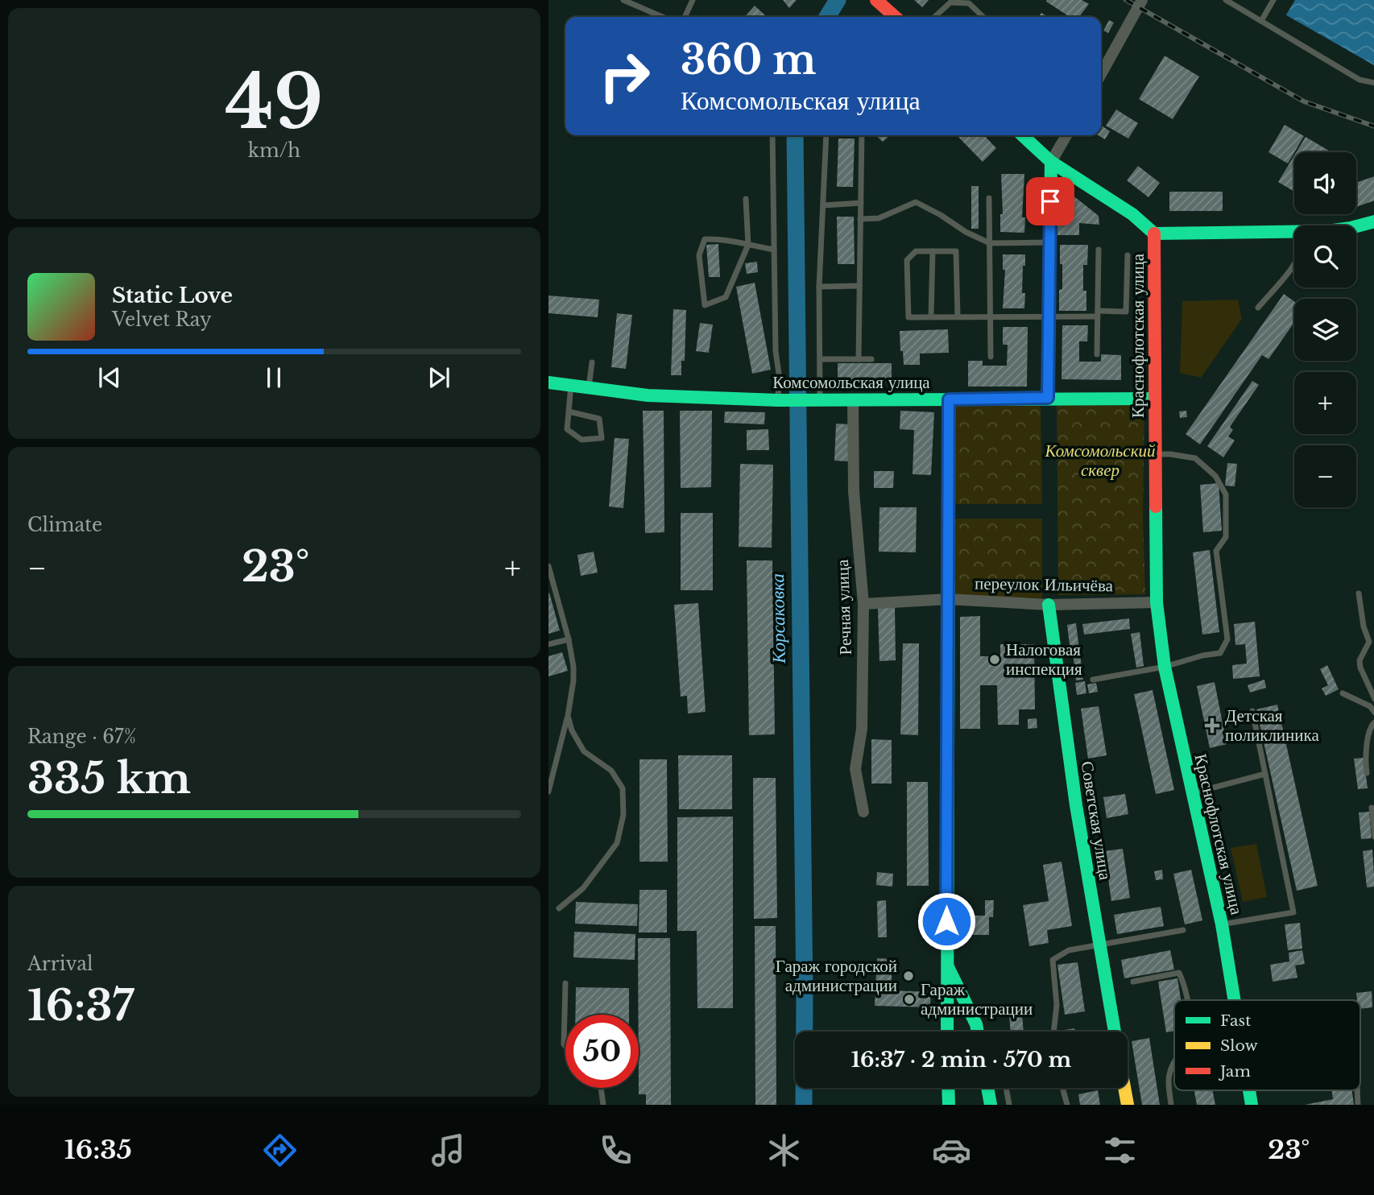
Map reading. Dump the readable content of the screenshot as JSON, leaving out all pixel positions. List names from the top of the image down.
{
  "streets": {
    "main road": ["Краснофлотская улица", "Комсомольская улица", "Советская улица"],
    "street": ["переулок Ильичёва", "Речная улица"]
  },
  "crossings": [
    ["Краснофлотская улица", "Комсомольская улица"],
    ["Краснофлотская улица", "переулок Ильичёва"],
    ["Комсомольская улица", "Речная улица"],
    ["переулок Ильичёва", "Речная улица"],
    ["переулок Ильичёва", "Советская улица"]
  ],
  "water": ["Корсаковка"],
  "parks": ["Комсомольский сквер"],
  "places": {
    "other": ["Налоговая инспекция", "Гараж городской администрации", "Гараж администрации"],
    "health": ["Детская поликлиника"]
  },
  "legend": ["Fast", "Slow", "Jam"],
  "page": {
    "tile": [
      ["49", "km/h"],
      "Climate",
      ["Range · 67%", "335 km"],
      ["Arrival", "16:37"]
    ],
    "turn": ["360 m", "Комсомольская улица"],
    "map_buttons": ["+", "−"],
    "song": ["Static Love", "Velvet Ray"],
    "heat": ["−", "23°", "+"],
    "limit": "50",
    "trip": "16:37 · 2 min · 570 m",
    "tabs": ["16:35", "23°"]
  }
}
